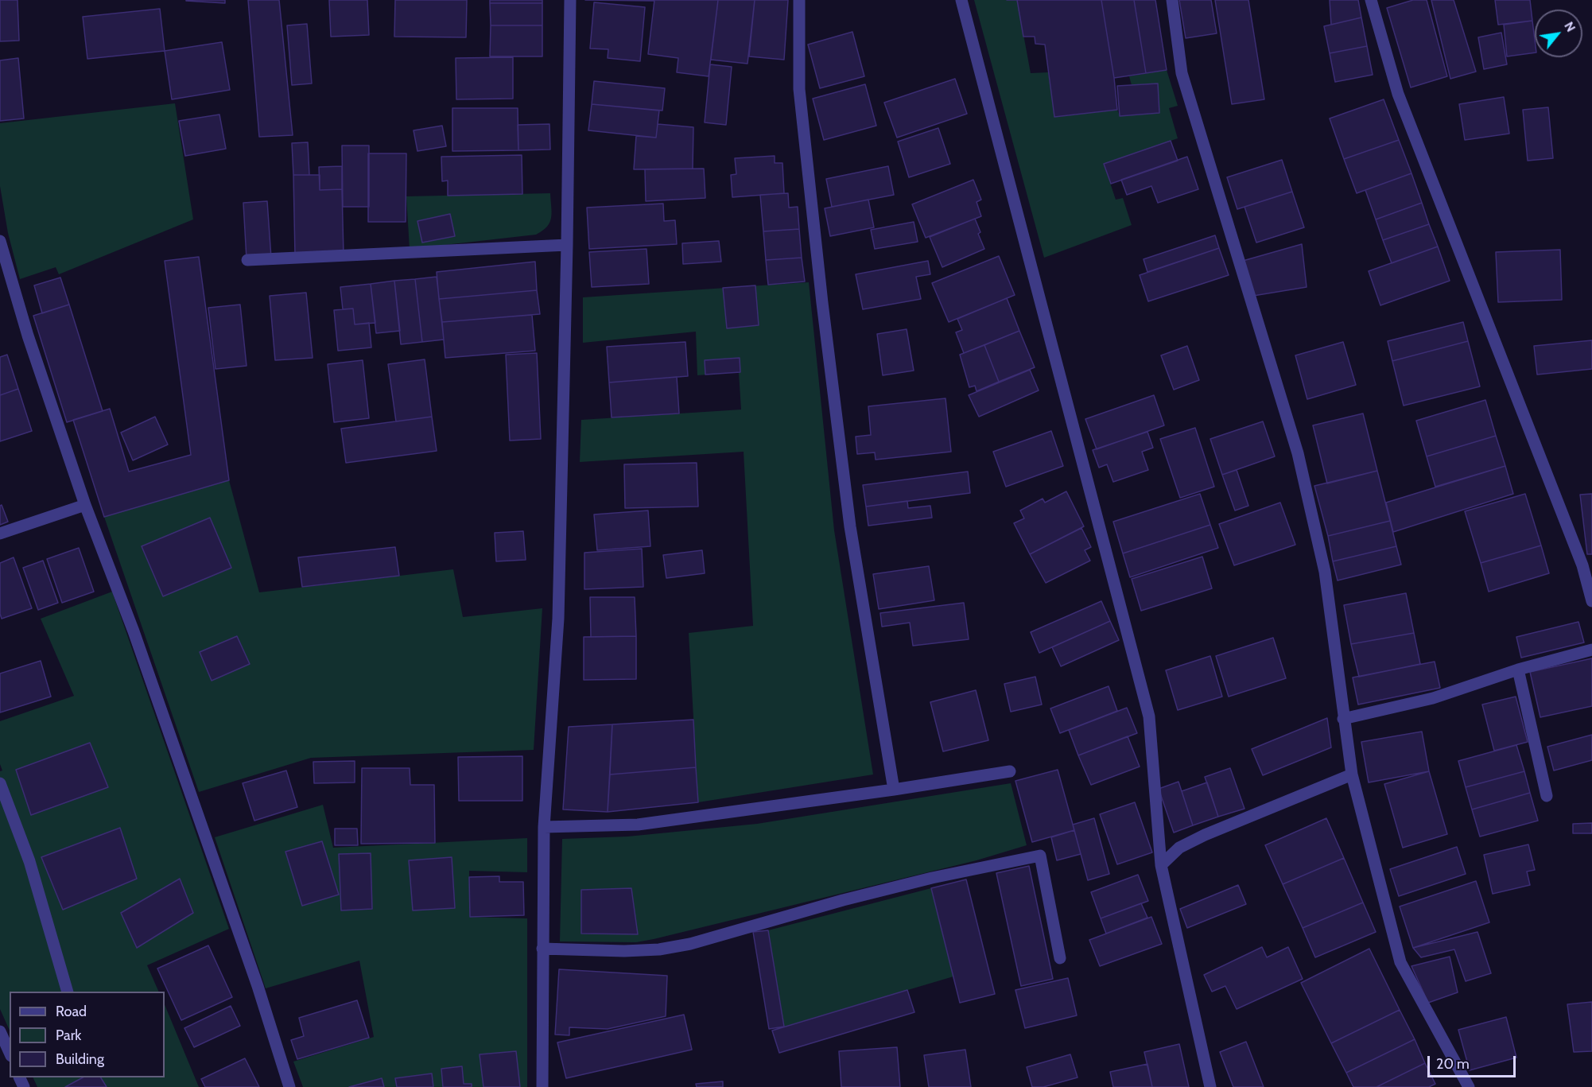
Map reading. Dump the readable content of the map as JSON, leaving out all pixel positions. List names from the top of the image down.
{
  "legend": ["Road", "Park", "Building"],
  "scale_bar": "20 m",
  "north": "top right"
}
